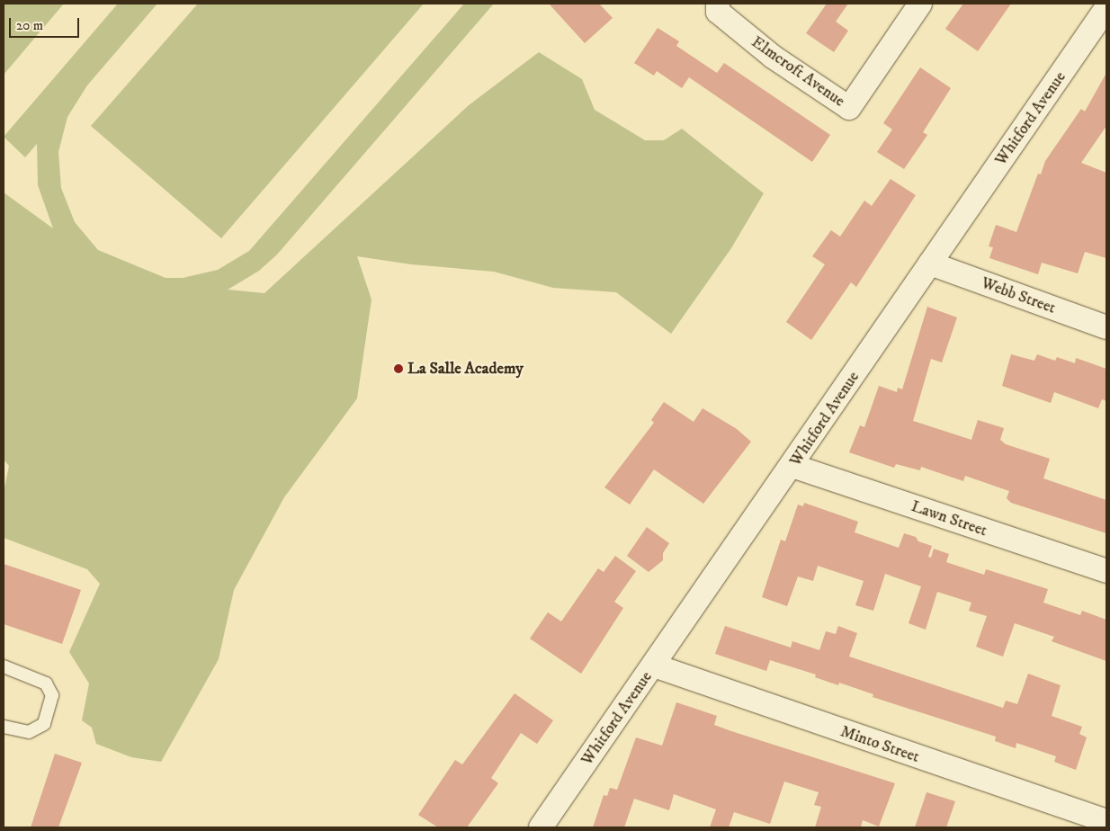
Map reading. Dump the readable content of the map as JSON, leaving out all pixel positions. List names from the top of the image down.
{
  "streets": {
    "street": [
      "Elmcroft Avenue",
      "Whitford Avenue",
      "Webb Street",
      "Lawn Street",
      "Minto Street"
    ]
  },
  "crossings": [
    ["Whitford Avenue", "Webb Street"],
    ["Whitford Avenue", "Lawn Street"],
    ["Whitford Avenue", "Minto Street"]
  ],
  "places": ["La Salle Academy"],
  "scale_bar": "20 m"
}
